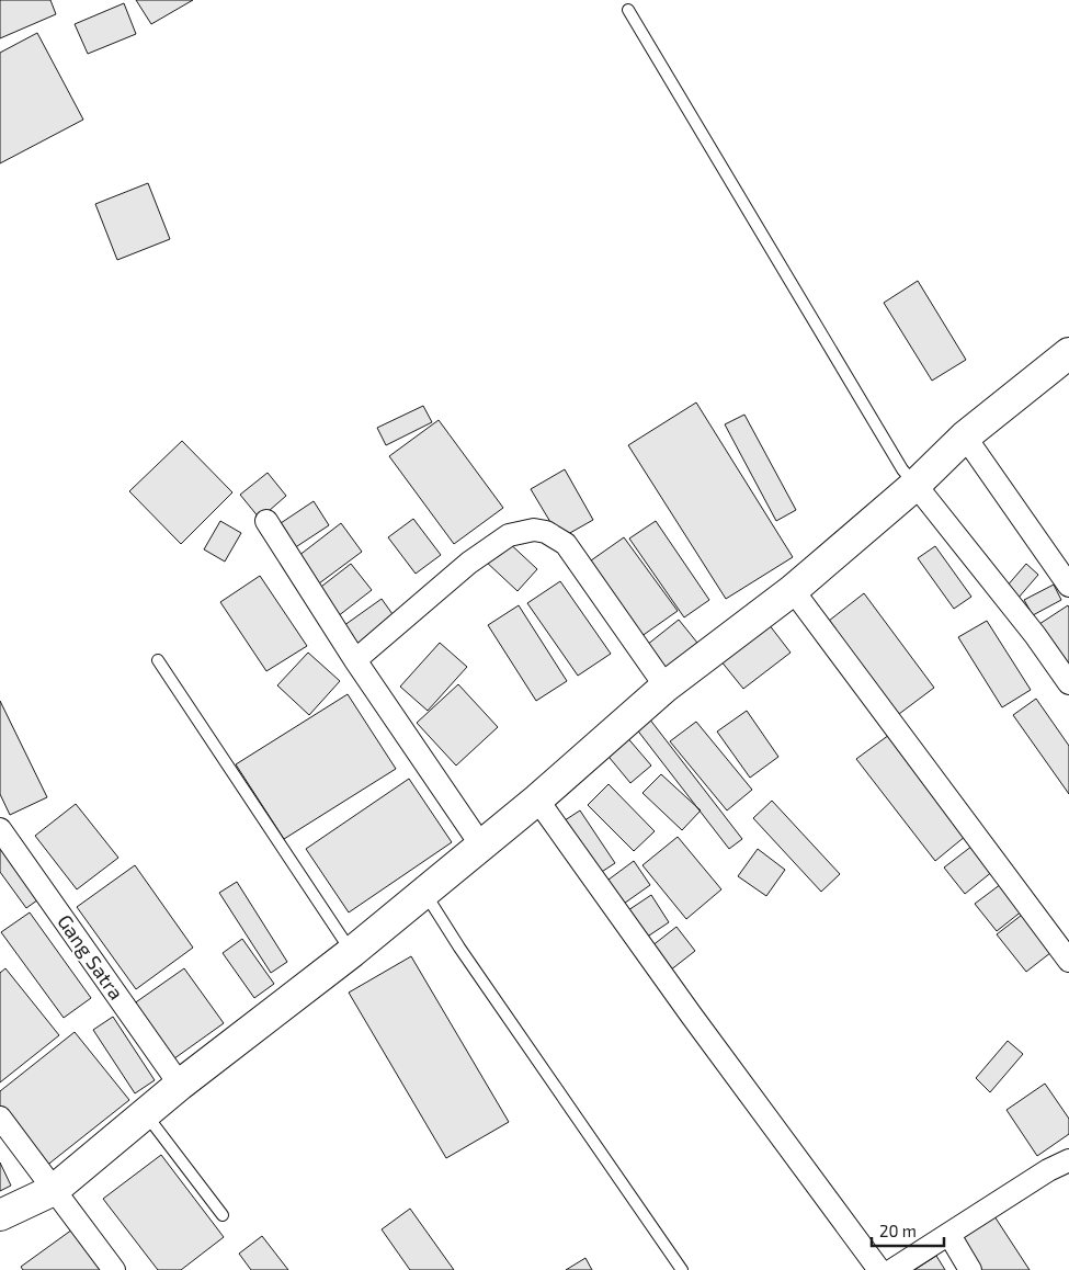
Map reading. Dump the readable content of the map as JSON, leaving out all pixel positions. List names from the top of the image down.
{
  "streets": {
    "street": ["Gang Satra"]
  },
  "scale_bar": "20 m"
}
